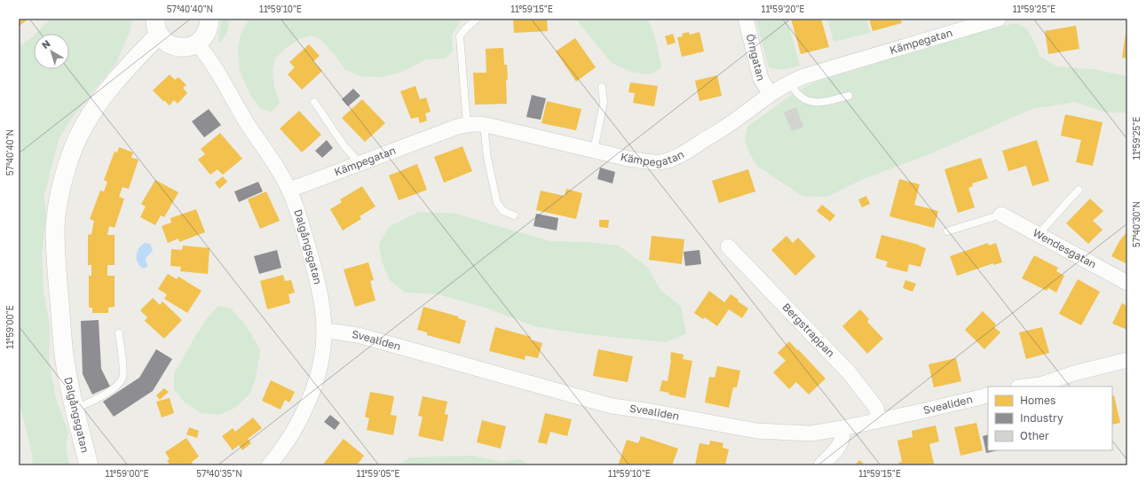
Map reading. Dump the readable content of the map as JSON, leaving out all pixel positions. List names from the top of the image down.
{
  "streets": {
    "street": [
      "Kämpegatan",
      "Örngatan",
      "Dalgångsgatan",
      "Wendesgatan",
      "Bergstrappan",
      "Svealiden"
    ]
  },
  "crossings": [
    ["Kämpegatan", "Örngatan"],
    ["Kämpegatan", "Dalgångsgatan"],
    ["Dalgångsgatan", "Svealiden"],
    ["Bergstrappan", "Svealiden"]
  ],
  "legend": ["Homes", "Industry", "Other"],
  "north": "top left",
  "coordinates": [
    "57°40'40\"N",
    "11°59'10\"E",
    "11°59'15\"E",
    "11°59'20\"E",
    "11°59'25\"E",
    "57°40'30\"N",
    "11°59'00\"E",
    "57°40'35\"N",
    "11°59'05\"E"
  ]
}
